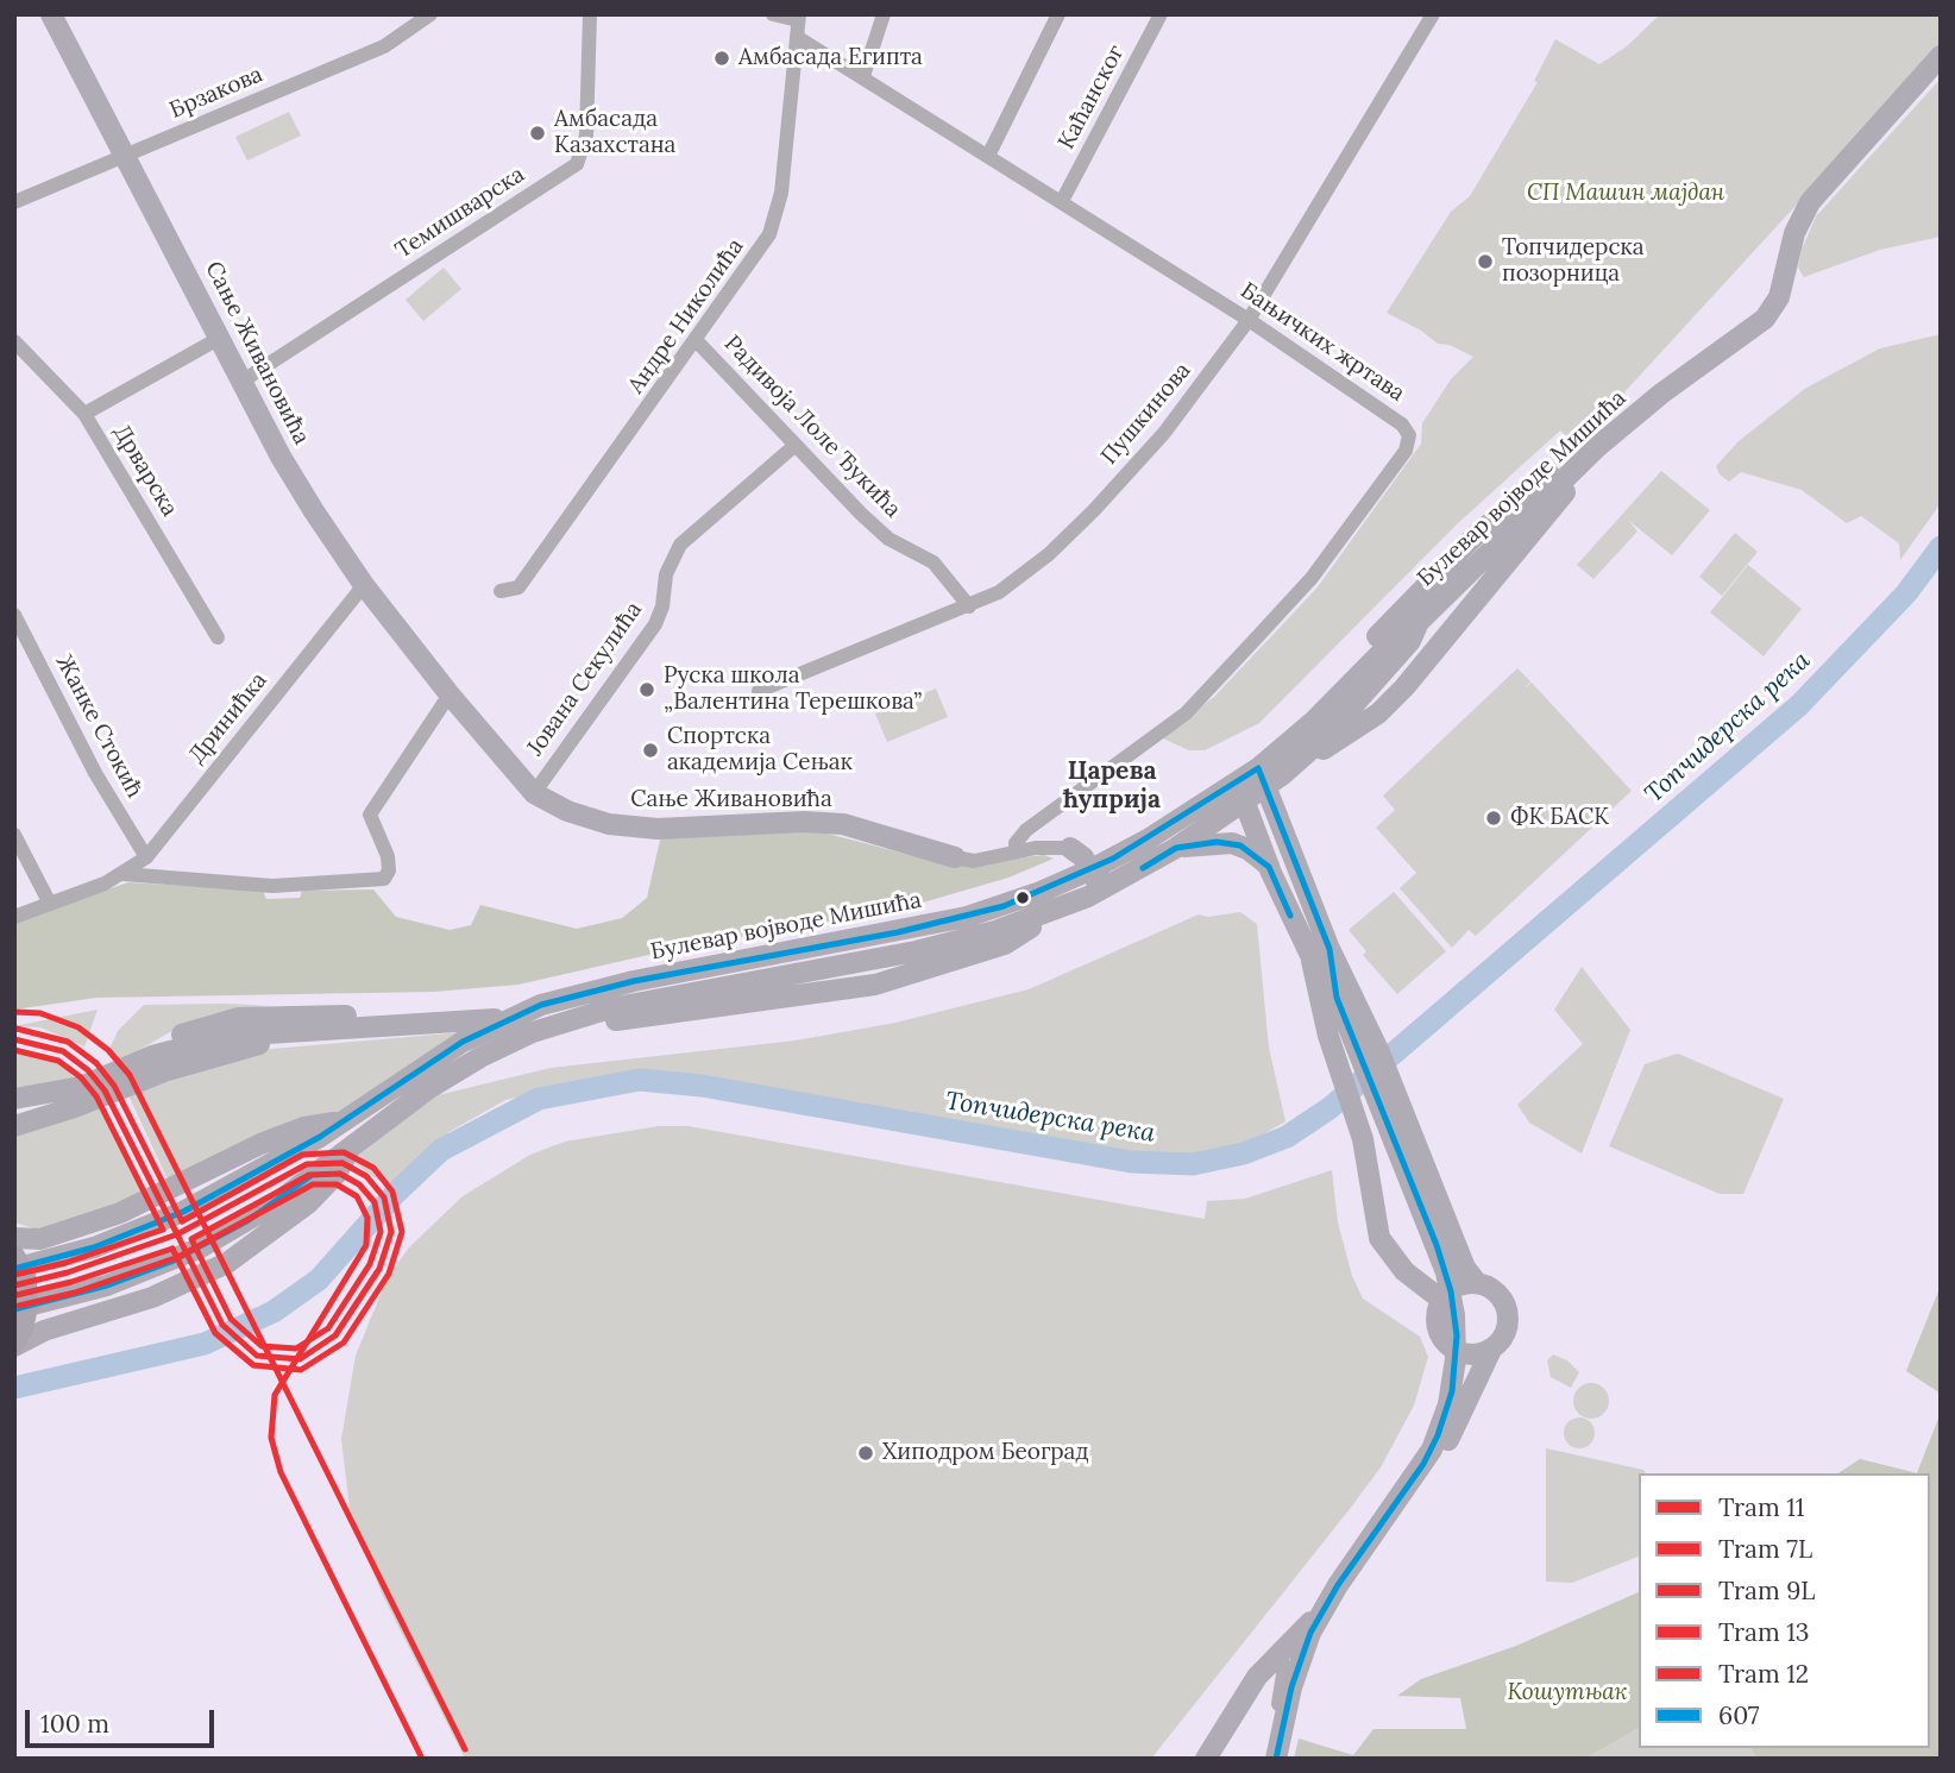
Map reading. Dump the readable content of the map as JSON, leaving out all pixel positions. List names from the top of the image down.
{
  "streets": {
    "main road": ["Сање Живановића", "Булевар војводе Мишића"],
    "street": [
      "Брзакова",
      "Каћанског",
      "Темишварска",
      "Андре Николића",
      "Бањичких жртава",
      "Пушкинова",
      "Радивоја Лоле Ђукића",
      "Дрварска",
      "Јована Секулића",
      "Дринићка",
      "Жанке Стокић"
    ]
  },
  "crossings": [
    ["Брзакова", "Сање Живановића"],
    ["Каћанског", "Бањичких жртава"],
    ["Темишварска", "Сање Живановића"],
    ["Андре Николића", "Бањичких жртава"],
    ["Андре Николића", "Радивоја Лоле Ђукића"],
    ["Бањичких жртава", "Сање Живановића"],
    ["Бањичких жртава", "Пушкинова"],
    ["Сање Живановића", "Јована Секулића"],
    ["Сање Живановића", "Дринићка"],
    ["Пушкинова", "Радивоја Лоле Ђукића"],
    ["Радивоја Лоле Ђукића", "Јована Секулића"],
    ["Дринићка", "Жанке Стокић"]
  ],
  "districts": ["Царева ћуприја"],
  "water": ["Топчидерска река"],
  "parks": ["СП Машин мајдан", "Кошутњак"],
  "places": [
    "Амбасада Египта",
    "Амбасада Казахстана",
    "Топчидерска позорница",
    "Руска школа „Валентина Терешкова”",
    "Спортска академија Сењак",
    "ФК БАСК",
    "Хиподром Београд"
  ],
  "lines": [
    "transit line 607",
    "tram line 12",
    "tram line 9L",
    "tram line 11",
    "tram line 7L",
    "tram line 13"
  ],
  "legend": [
    "Tram 11",
    "Tram 7L",
    "Tram 9L",
    "Tram 13",
    "Tram 12",
    "607"
  ],
  "scale_bar": "100 m"
}
